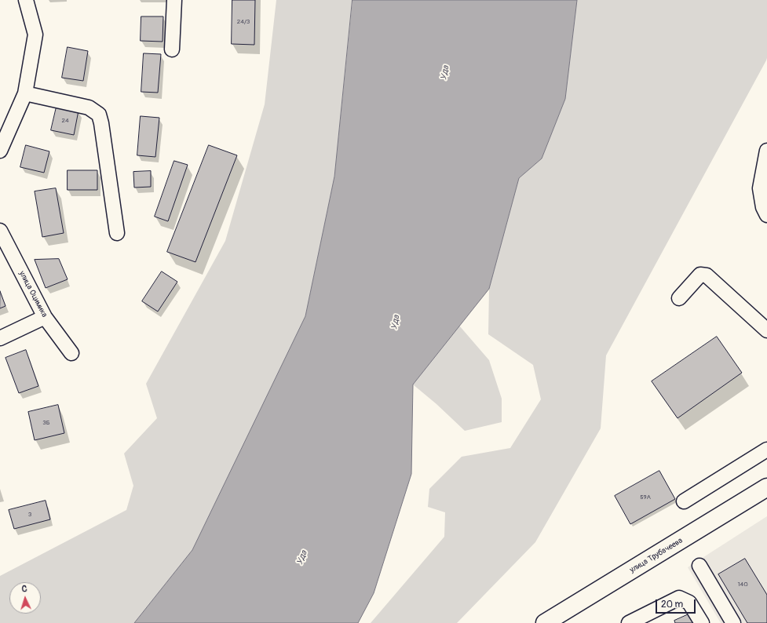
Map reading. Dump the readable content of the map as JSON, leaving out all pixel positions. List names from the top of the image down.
{
  "streets": {
    "main road": ["улица Трубачеева"],
    "street": ["улица Оцимика"]
  },
  "water": ["Уда"],
  "house_numbers": [
    "24/3",
    "24",
    "3Б",
    "59А",
    "3",
    "140"
  ],
  "scale_bar": "20 m",
  "north": "top"
}
